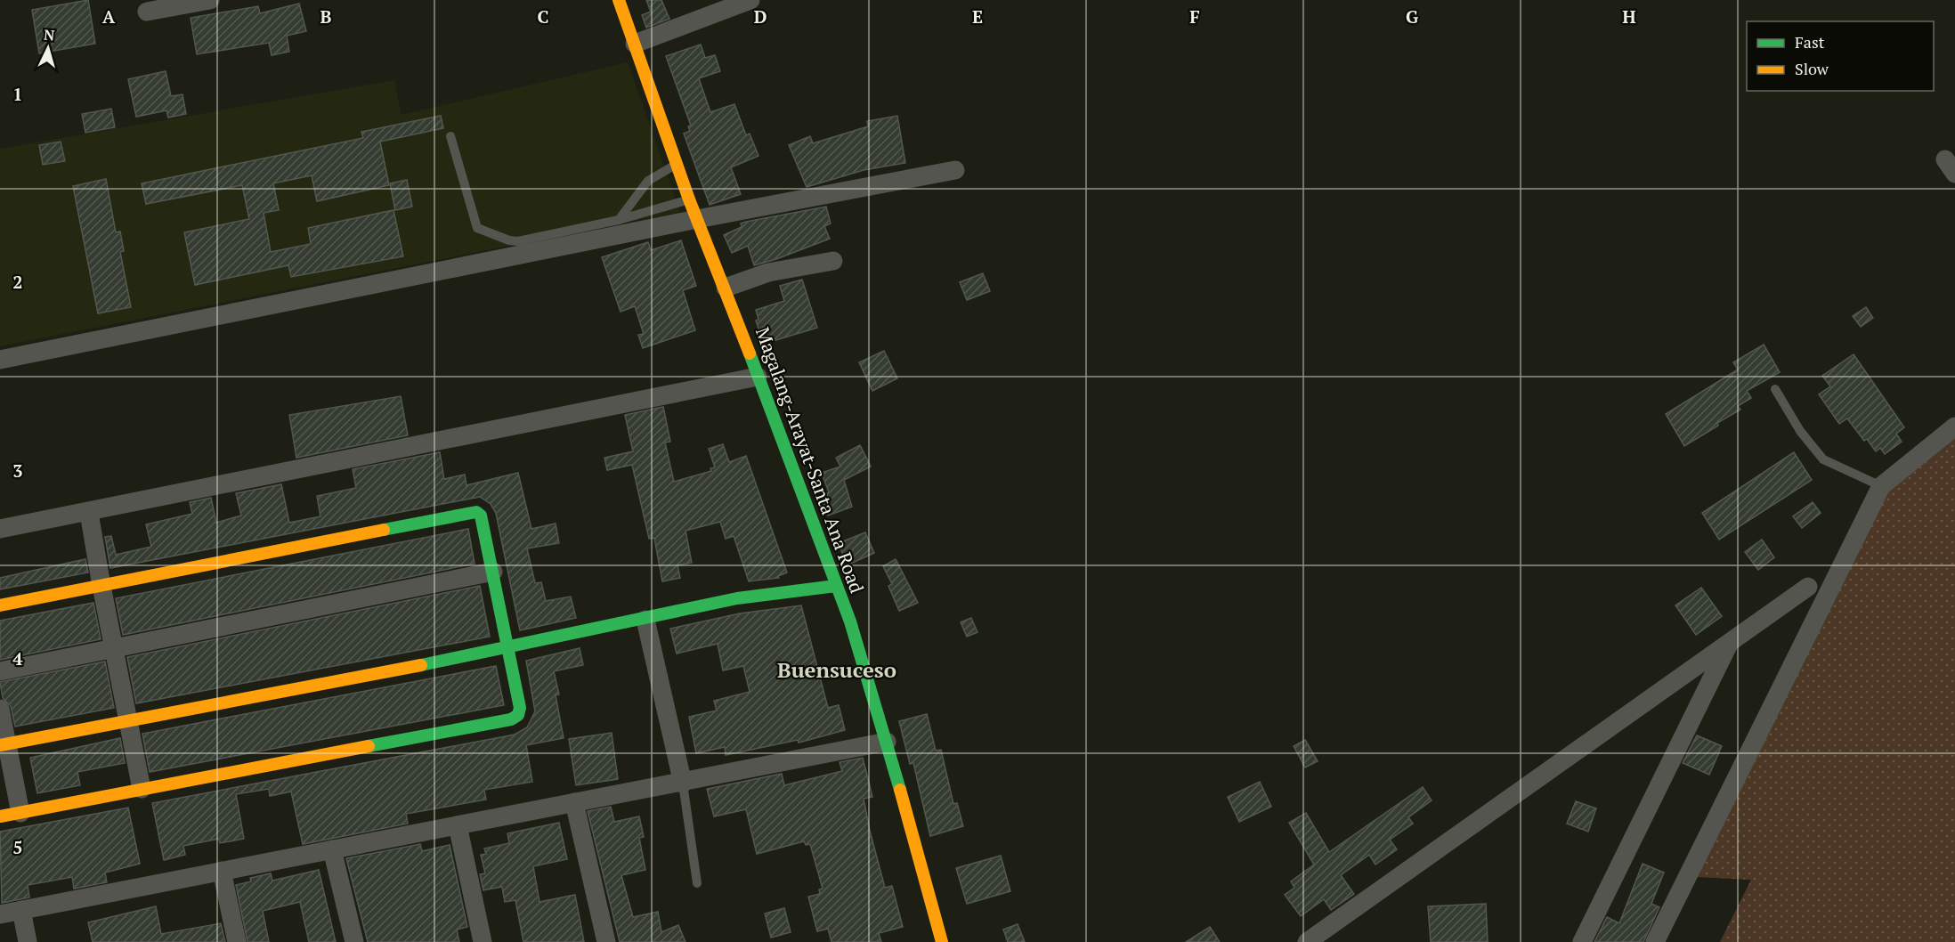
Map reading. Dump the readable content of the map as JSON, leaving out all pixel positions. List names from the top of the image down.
{
  "streets": {
    "street": ["Magalang-Arayat-Santa Ana Road"]
  },
  "districts": ["Buensuceso"],
  "legend": ["Fast", "Slow"],
  "north": "top",
  "grid": {
    "columns": [
      "A",
      "B",
      "C",
      "D",
      "E",
      "F",
      "G",
      "H"
    ],
    "rows": [
      "1",
      "2",
      "3",
      "4",
      "5"
    ]
  }
}
